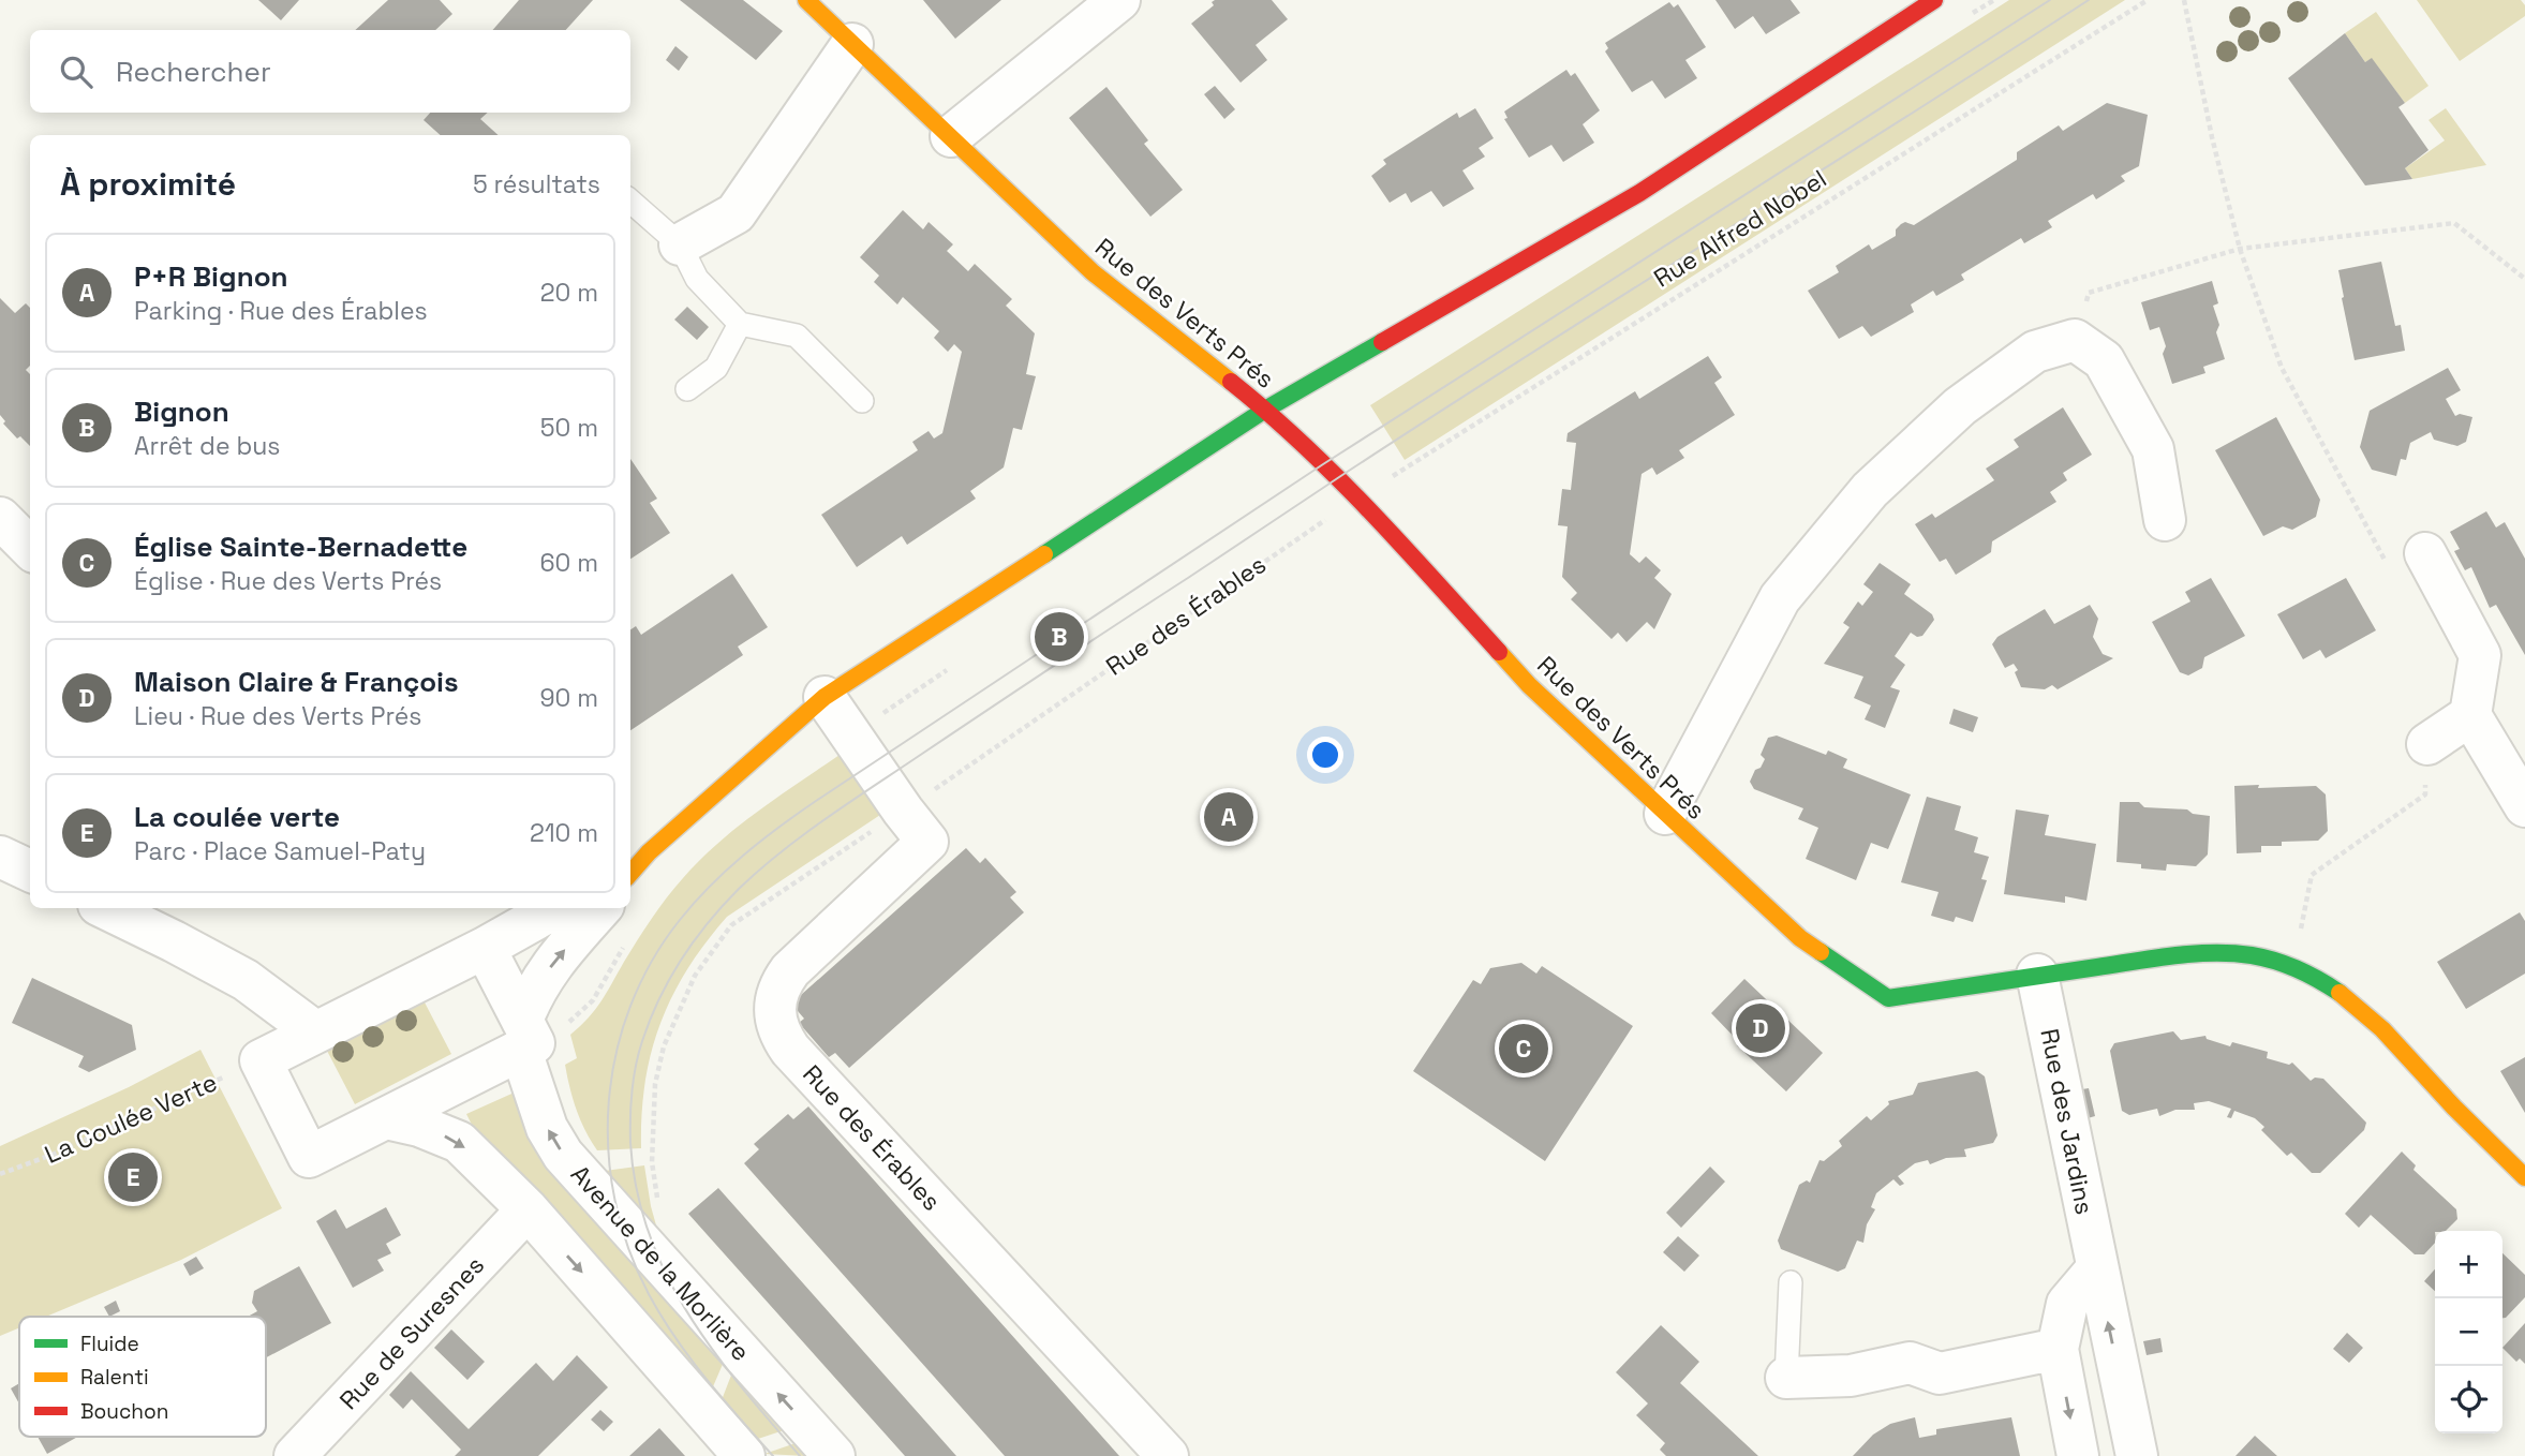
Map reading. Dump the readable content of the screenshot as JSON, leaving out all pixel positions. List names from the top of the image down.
{
  "streets": {
    "street": [
      "Rue des Verts Prés",
      "Rue des Érables",
      "Rue des Jardins",
      "Avenue de la Morlière",
      "Rue de Suresnes"
    ],
    "path": ["Rue Alfred Nobel", "La Coulée Verte"]
  },
  "crossings": [
    ["Rue Alfred Nobel", "Rue des Verts Prés"],
    ["Rue Alfred Nobel", "Rue des Érables"],
    ["Rue des Verts Prés", "Rue des Érables"],
    ["Rue des Verts Prés", "Rue des Jardins"]
  ],
  "legend": ["Fluide", "Ralenti", "Bouchon"],
  "page": {
    "search": "Rechercher",
    "heading": ["À proximité", "5 résultats"],
    "list": [
      {
        "mark": "A",
        "name": "P+R Bignon",
        "note": "Parking · Rue des Érables",
        "value": "20 m"
      },
      {
        "mark": "B",
        "name": "Bignon",
        "note": "Arrêt de bus",
        "value": "50 m"
      },
      {
        "mark": "C",
        "name": "Église Sainte-Bernadette",
        "note": "Église · Rue des Verts Prés",
        "value": "60 m"
      },
      {
        "mark": "D",
        "name": "Maison Claire & François",
        "note": "Lieu · Rue des Verts Prés",
        "value": "90 m"
      },
      {
        "mark": "E",
        "name": "La coulée verte",
        "note": "Parc · Place Samuel-Paty",
        "value": "210 m"
      }
    ],
    "pins": [
      "B",
      "A",
      "D",
      "C",
      "E"
    ],
    "map_buttons": ["+", "−"]
  }
}
